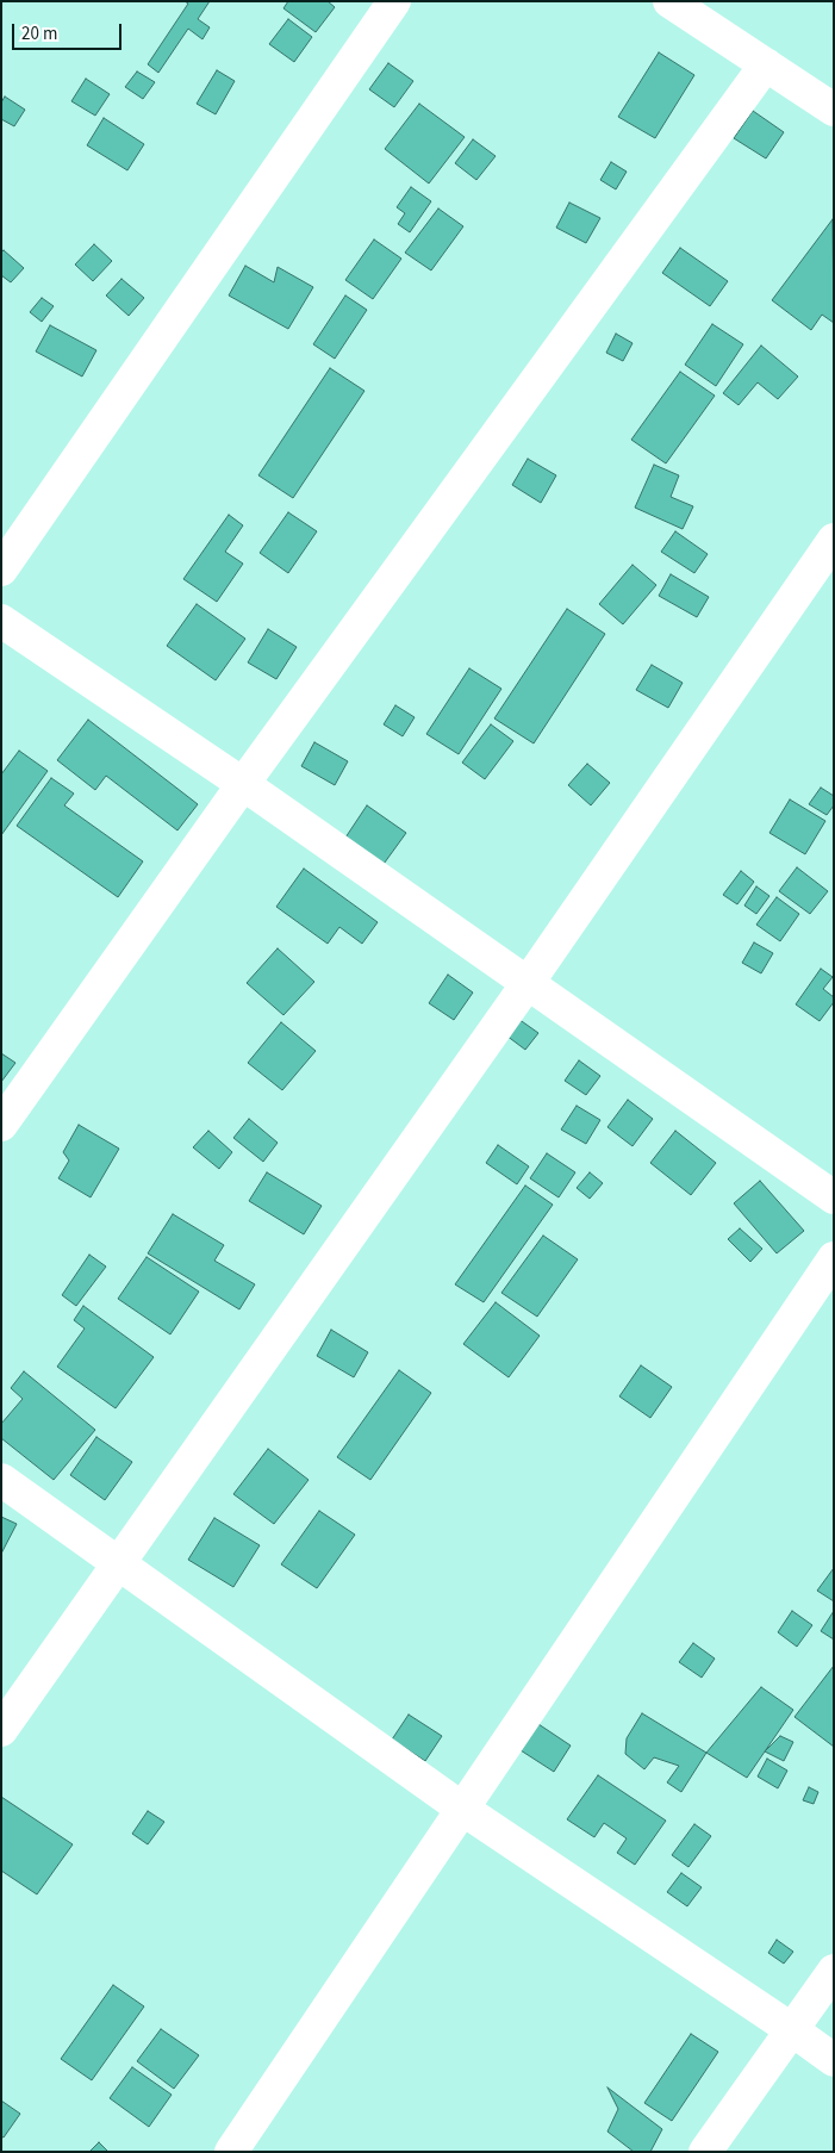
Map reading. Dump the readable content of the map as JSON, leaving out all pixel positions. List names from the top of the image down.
{
  "scale_bar": "20 m"
}
